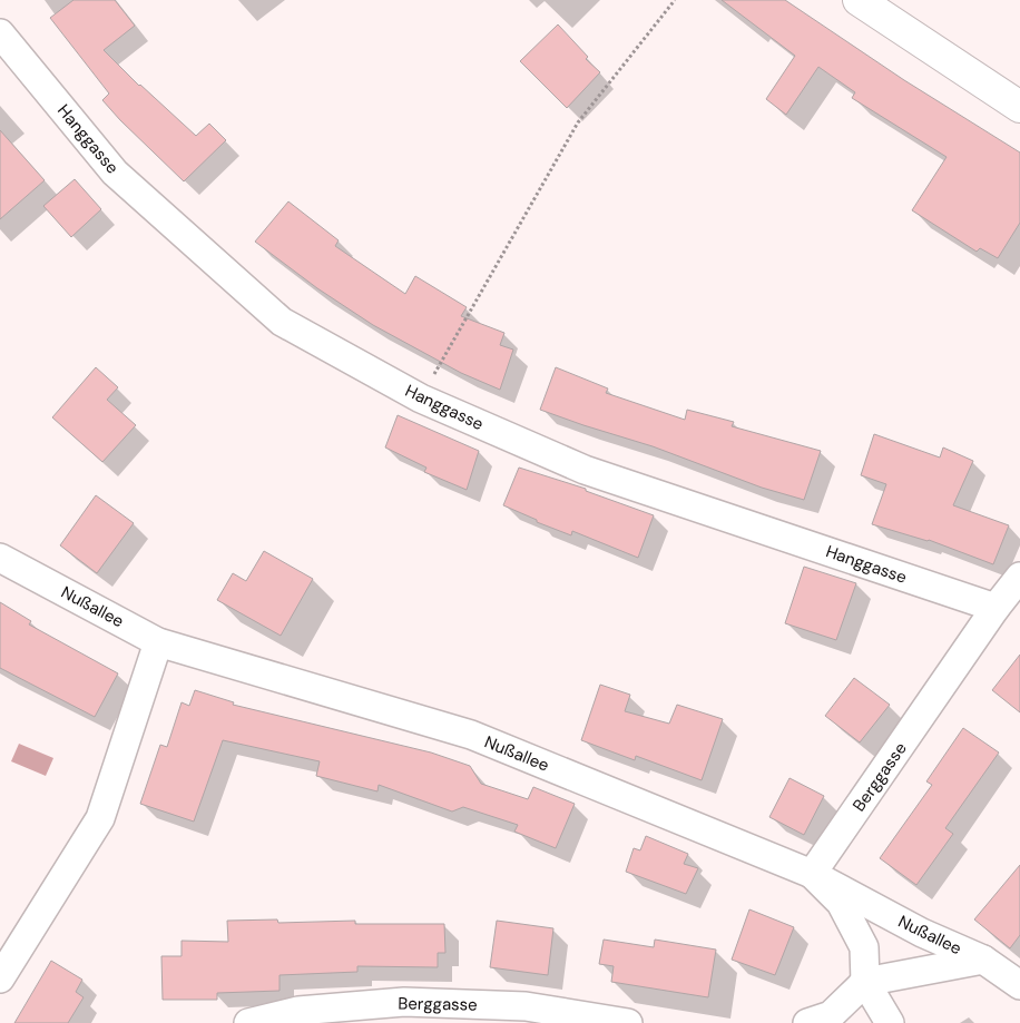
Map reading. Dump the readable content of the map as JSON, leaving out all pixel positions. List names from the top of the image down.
{
  "streets": {
    "street": ["Hanggasse", "Nußallee", "Berggasse"]
  },
  "crossings": [
    ["Hanggasse", "Berggasse"],
    ["Nußallee", "Berggasse"]
  ]
}
